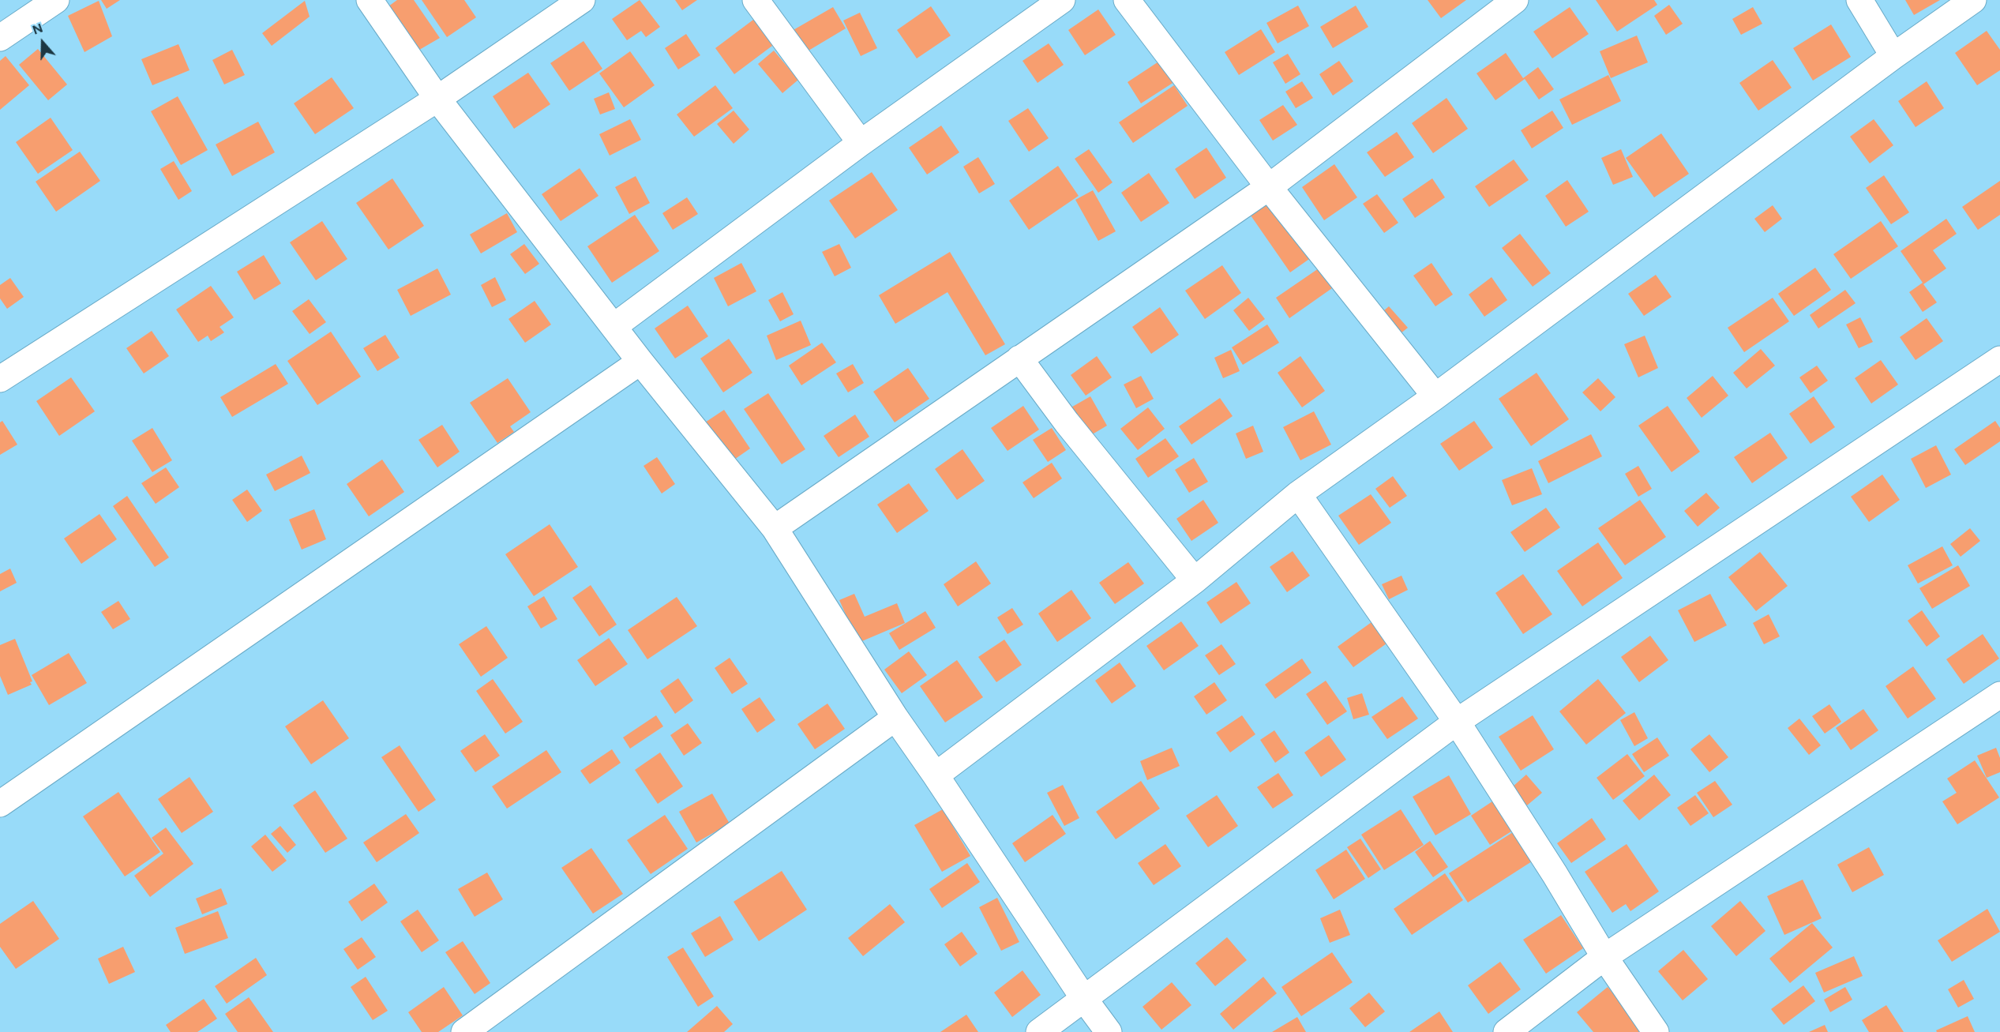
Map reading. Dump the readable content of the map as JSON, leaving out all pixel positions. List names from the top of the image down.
{
  "north": "top"
}
